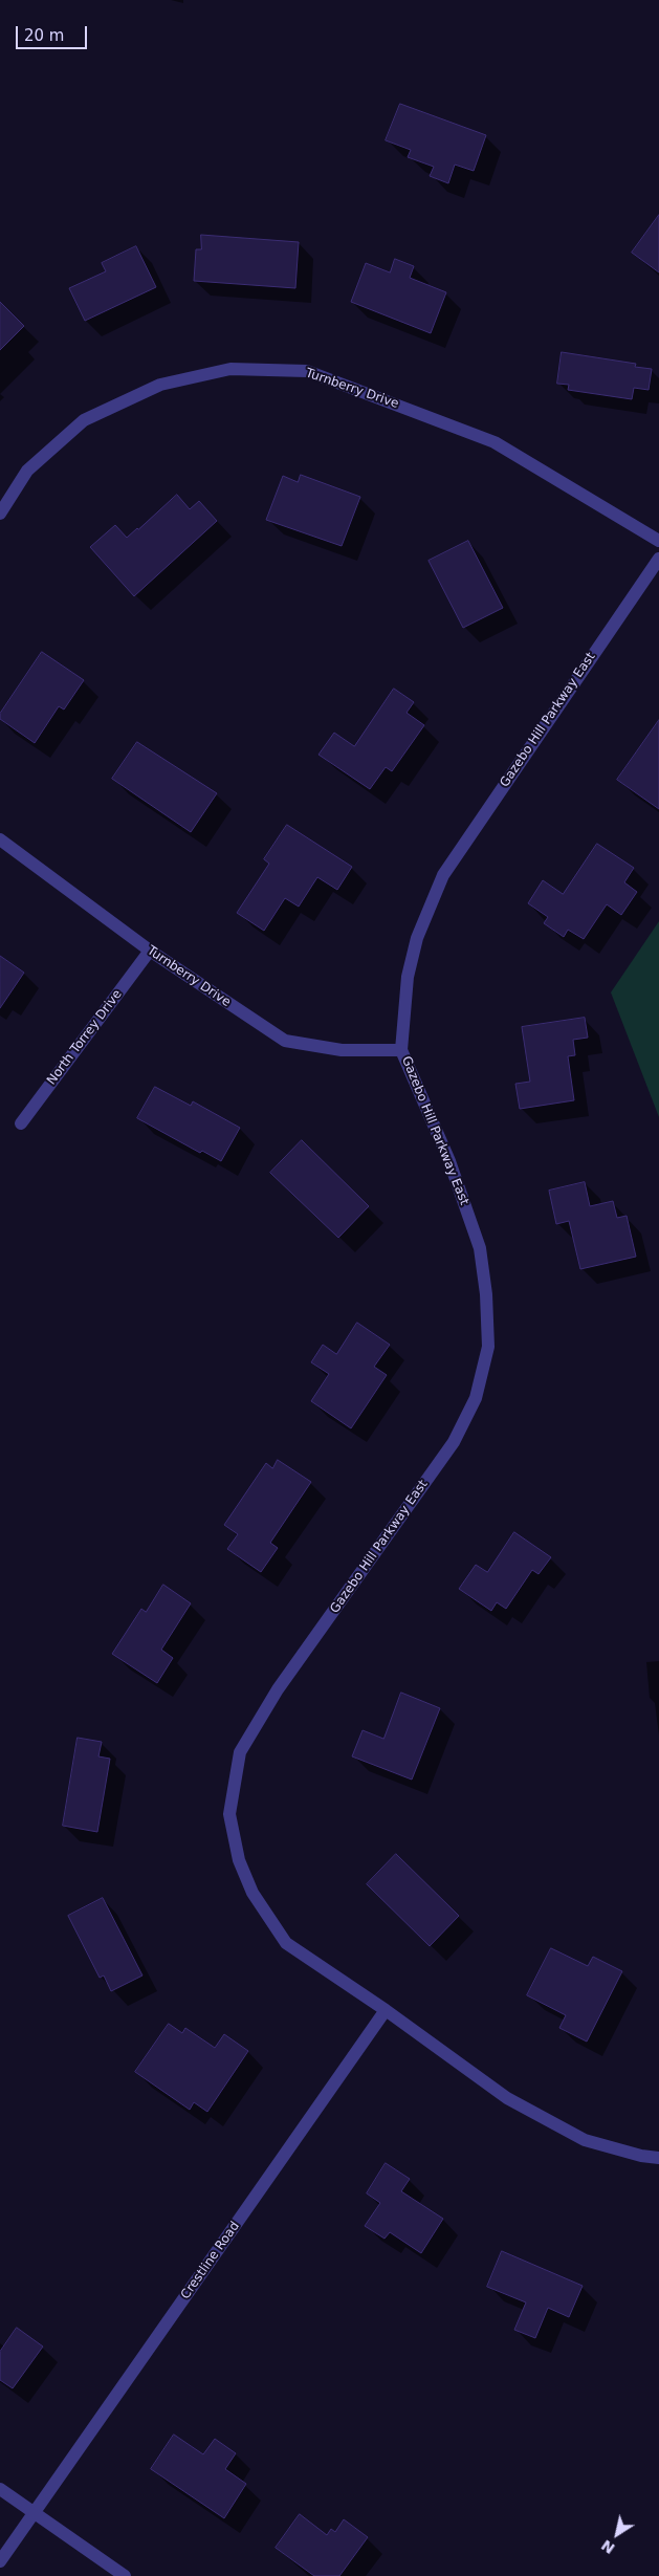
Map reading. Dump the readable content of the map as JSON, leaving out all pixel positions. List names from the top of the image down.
{
  "streets": {
    "street": [
      "Turnberry Drive",
      "Gazebo Hill Parkway East",
      "North Torrey Drive",
      "Crestline Road"
    ]
  },
  "crossings": [
    ["Turnberry Drive", "Gazebo Hill Parkway East"],
    ["Turnberry Drive", "North Torrey Drive"],
    ["Gazebo Hill Parkway East", "Crestline Road"]
  ],
  "scale_bar": "20 m",
  "north": "bottom left"
}
